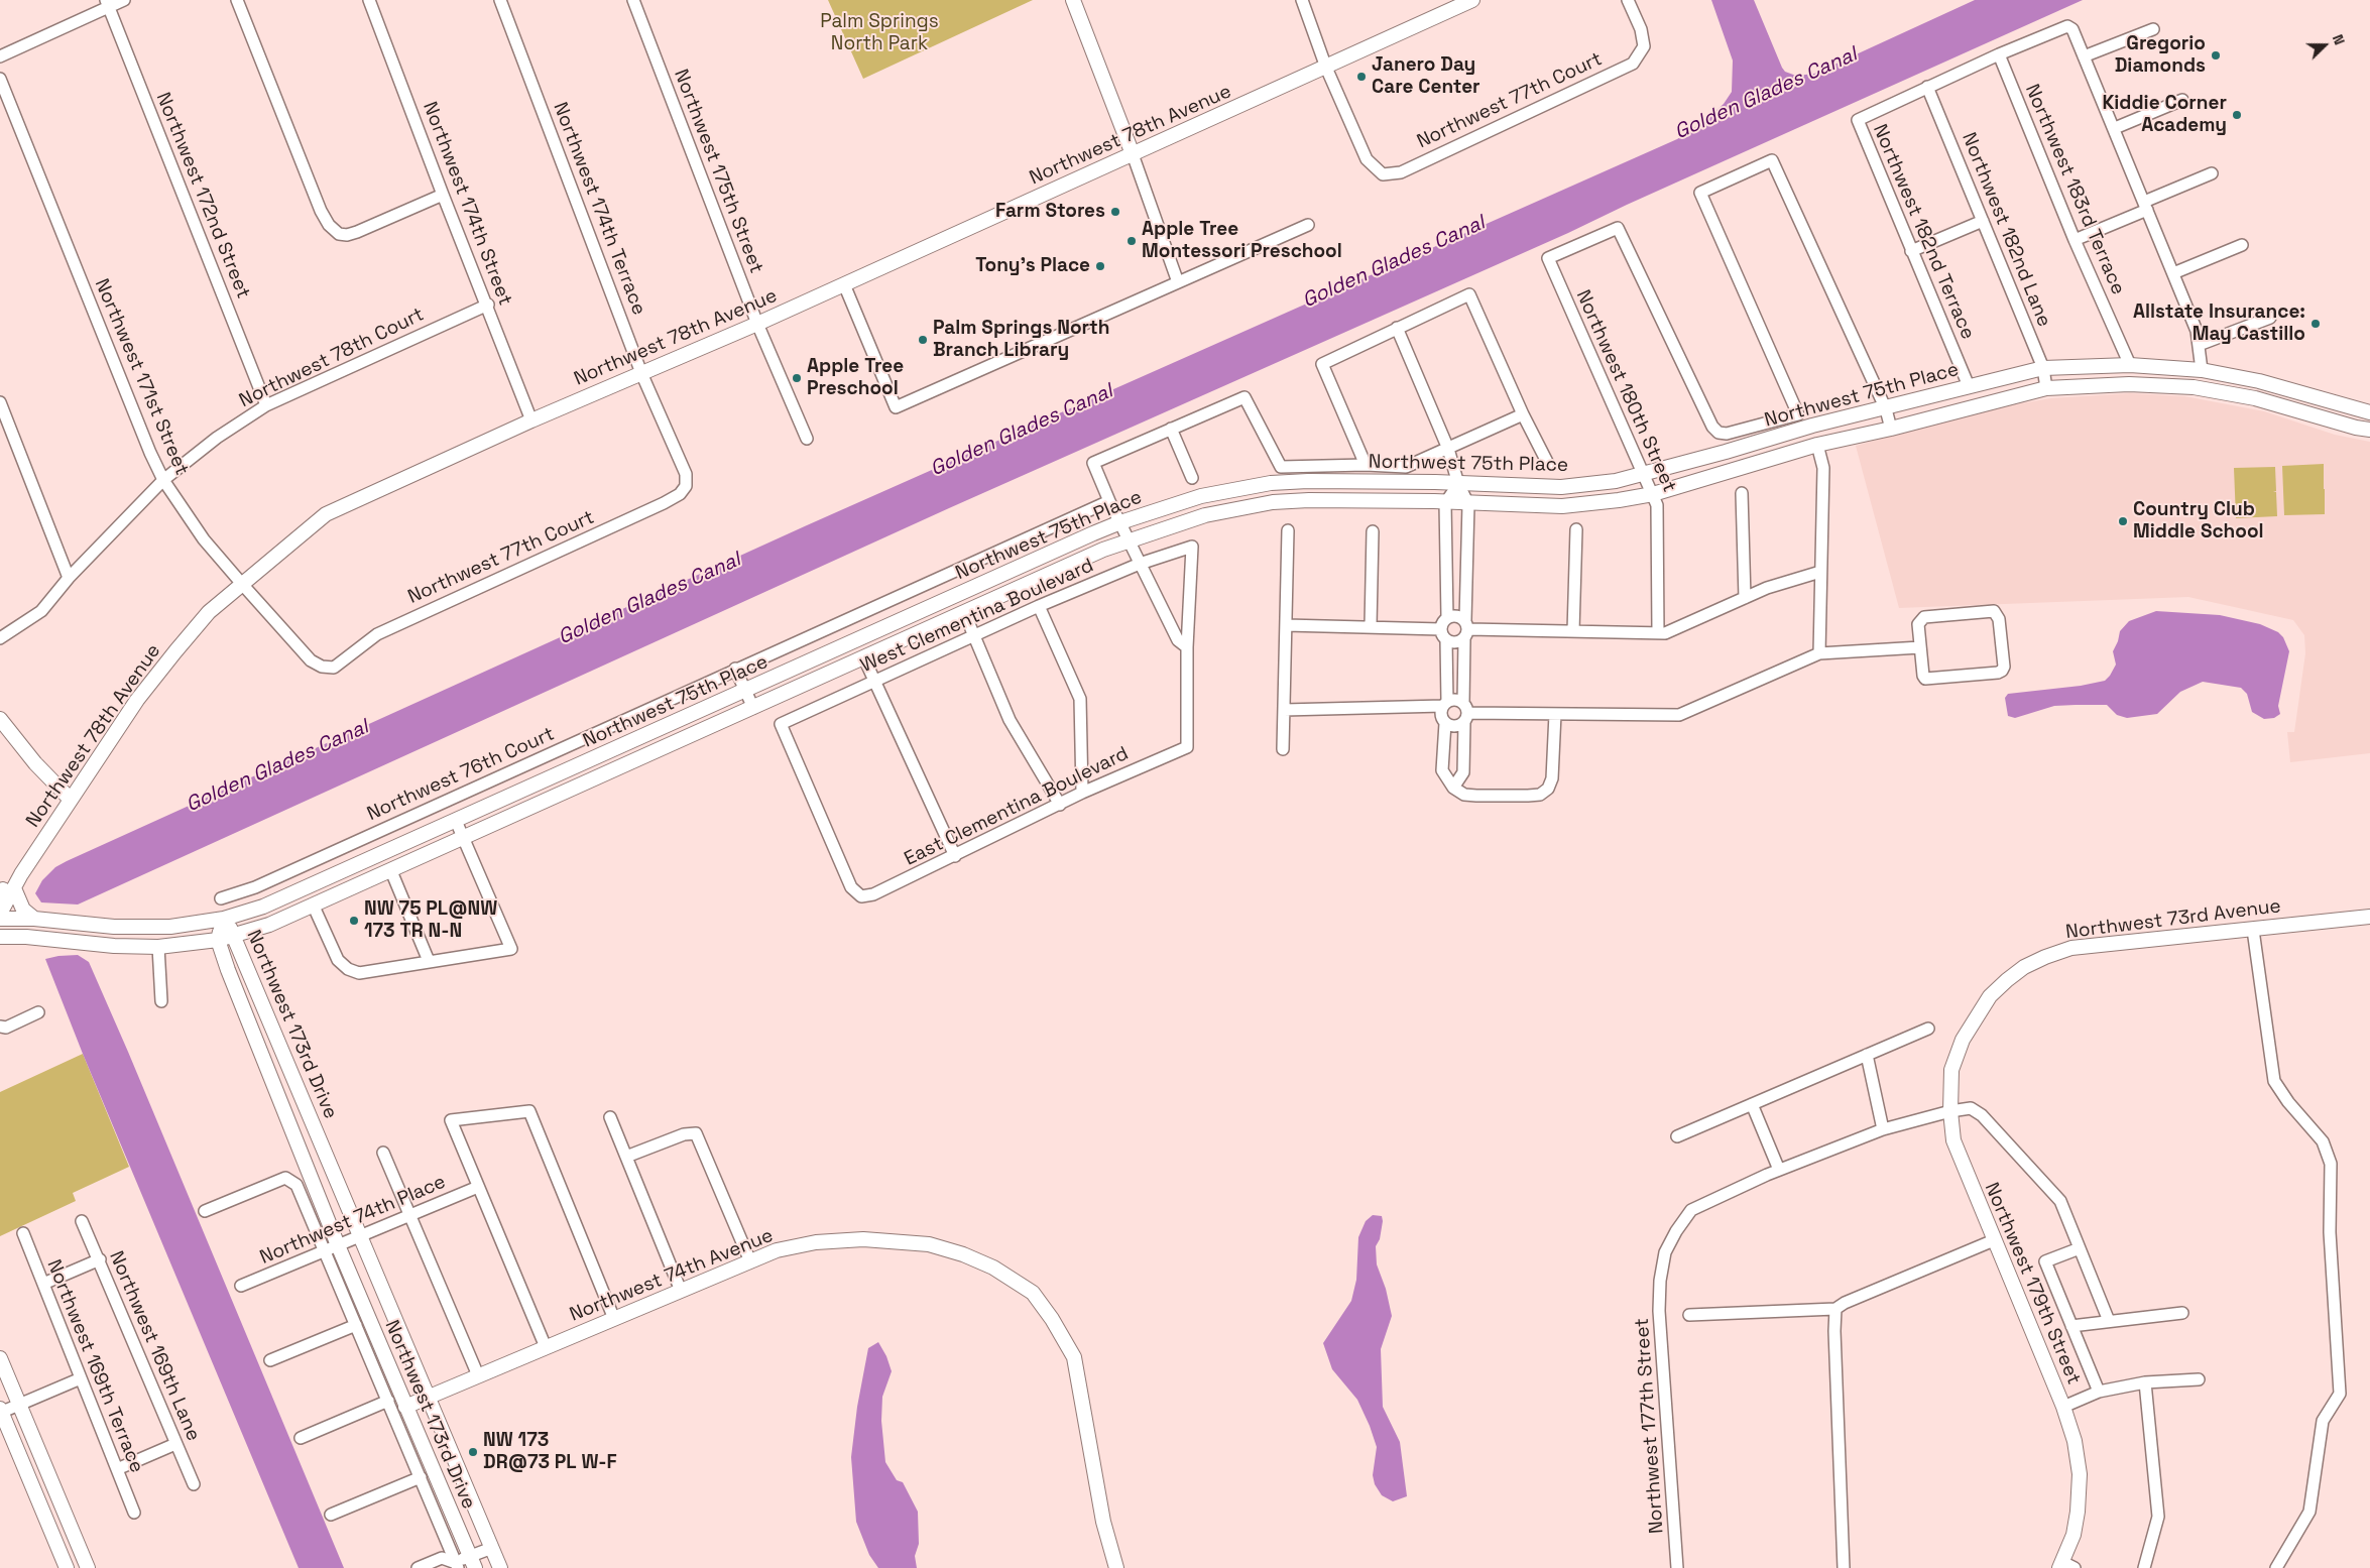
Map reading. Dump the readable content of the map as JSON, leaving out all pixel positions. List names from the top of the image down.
{
  "streets": {
    "street": [
      "Northwest 77th Court",
      "Northwest 78th Avenue",
      "Northwest 175th Street",
      "Northwest 183rd Terrace",
      "Northwest 172nd Street",
      "Northwest 174th Street",
      "Northwest 174th Terrace",
      "Northwest 182nd Lane",
      "Northwest 182nd Terrace",
      "Northwest 78th Court",
      "Northwest 171st Street",
      "Northwest 180th Street",
      "Northwest 75th Place",
      "West Clementina Boulevard",
      "Northwest 76th Court",
      "East Clementina Boulevard",
      "Northwest 73rd Avenue",
      "Northwest 173rd Drive",
      "Northwest 74th Place",
      "Northwest 74th Avenue",
      "Northwest 179th Street",
      "Northwest 169th Lane",
      "Northwest 169th Terrace",
      "Northwest 177th Street"
    ]
  },
  "crossings": [
    ["Northwest 77th Court", "Northwest 78th Avenue"],
    ["Northwest 77th Court", "Northwest 174th Terrace"],
    ["Northwest 77th Court", "Northwest 171st Street"],
    ["Northwest 78th Avenue", "Northwest 175th Street"],
    ["Northwest 78th Avenue", "Northwest 174th Street"],
    ["Northwest 78th Avenue", "Northwest 174th Terrace"],
    ["Northwest 78th Avenue", "Northwest 171st Street"],
    ["Northwest 183rd Terrace", "Northwest 75th Place"],
    ["Northwest 172nd Street", "Northwest 78th Court"],
    ["Northwest 174th Street", "Northwest 78th Court"],
    ["Northwest 182nd Lane", "Northwest 182nd Terrace"],
    ["Northwest 182nd Lane", "Northwest 75th Place"],
    ["Northwest 182nd Terrace", "Northwest 75th Place"],
    ["Northwest 78th Court", "Northwest 171st Street"],
    ["Northwest 180th Street", "Northwest 75th Place"],
    ["Northwest 75th Place", "Northwest 173rd Drive"],
    ["West Clementina Boulevard", "East Clementina Boulevard"],
    ["Northwest 73rd Avenue", "Northwest 179th Street"],
    ["Northwest 173rd Drive", "Northwest 74th Place"],
    ["Northwest 173rd Drive", "Northwest 74th Avenue"],
    ["Northwest 179th Street", "Northwest 177th Street"]
  ],
  "water": ["Golden Glades Canal"],
  "parks": ["Palm Springs North Park"],
  "places": [
    "Gregorio Diamonds",
    "Janero Day Care Center",
    "Kiddie Corner Academy",
    "Farm Stores",
    "Apple Tree Montessori Preschool",
    "Tony's Place",
    "Allstate Insurance: May Castillo",
    "Palm Springs North Branch Library",
    "Apple Tree Preschool",
    "Country Club Middle School",
    "NW 75 PL@NW 173 TR N-N",
    "NW 173 DR@73 PL W-F"
  ],
  "north": "right"
}
